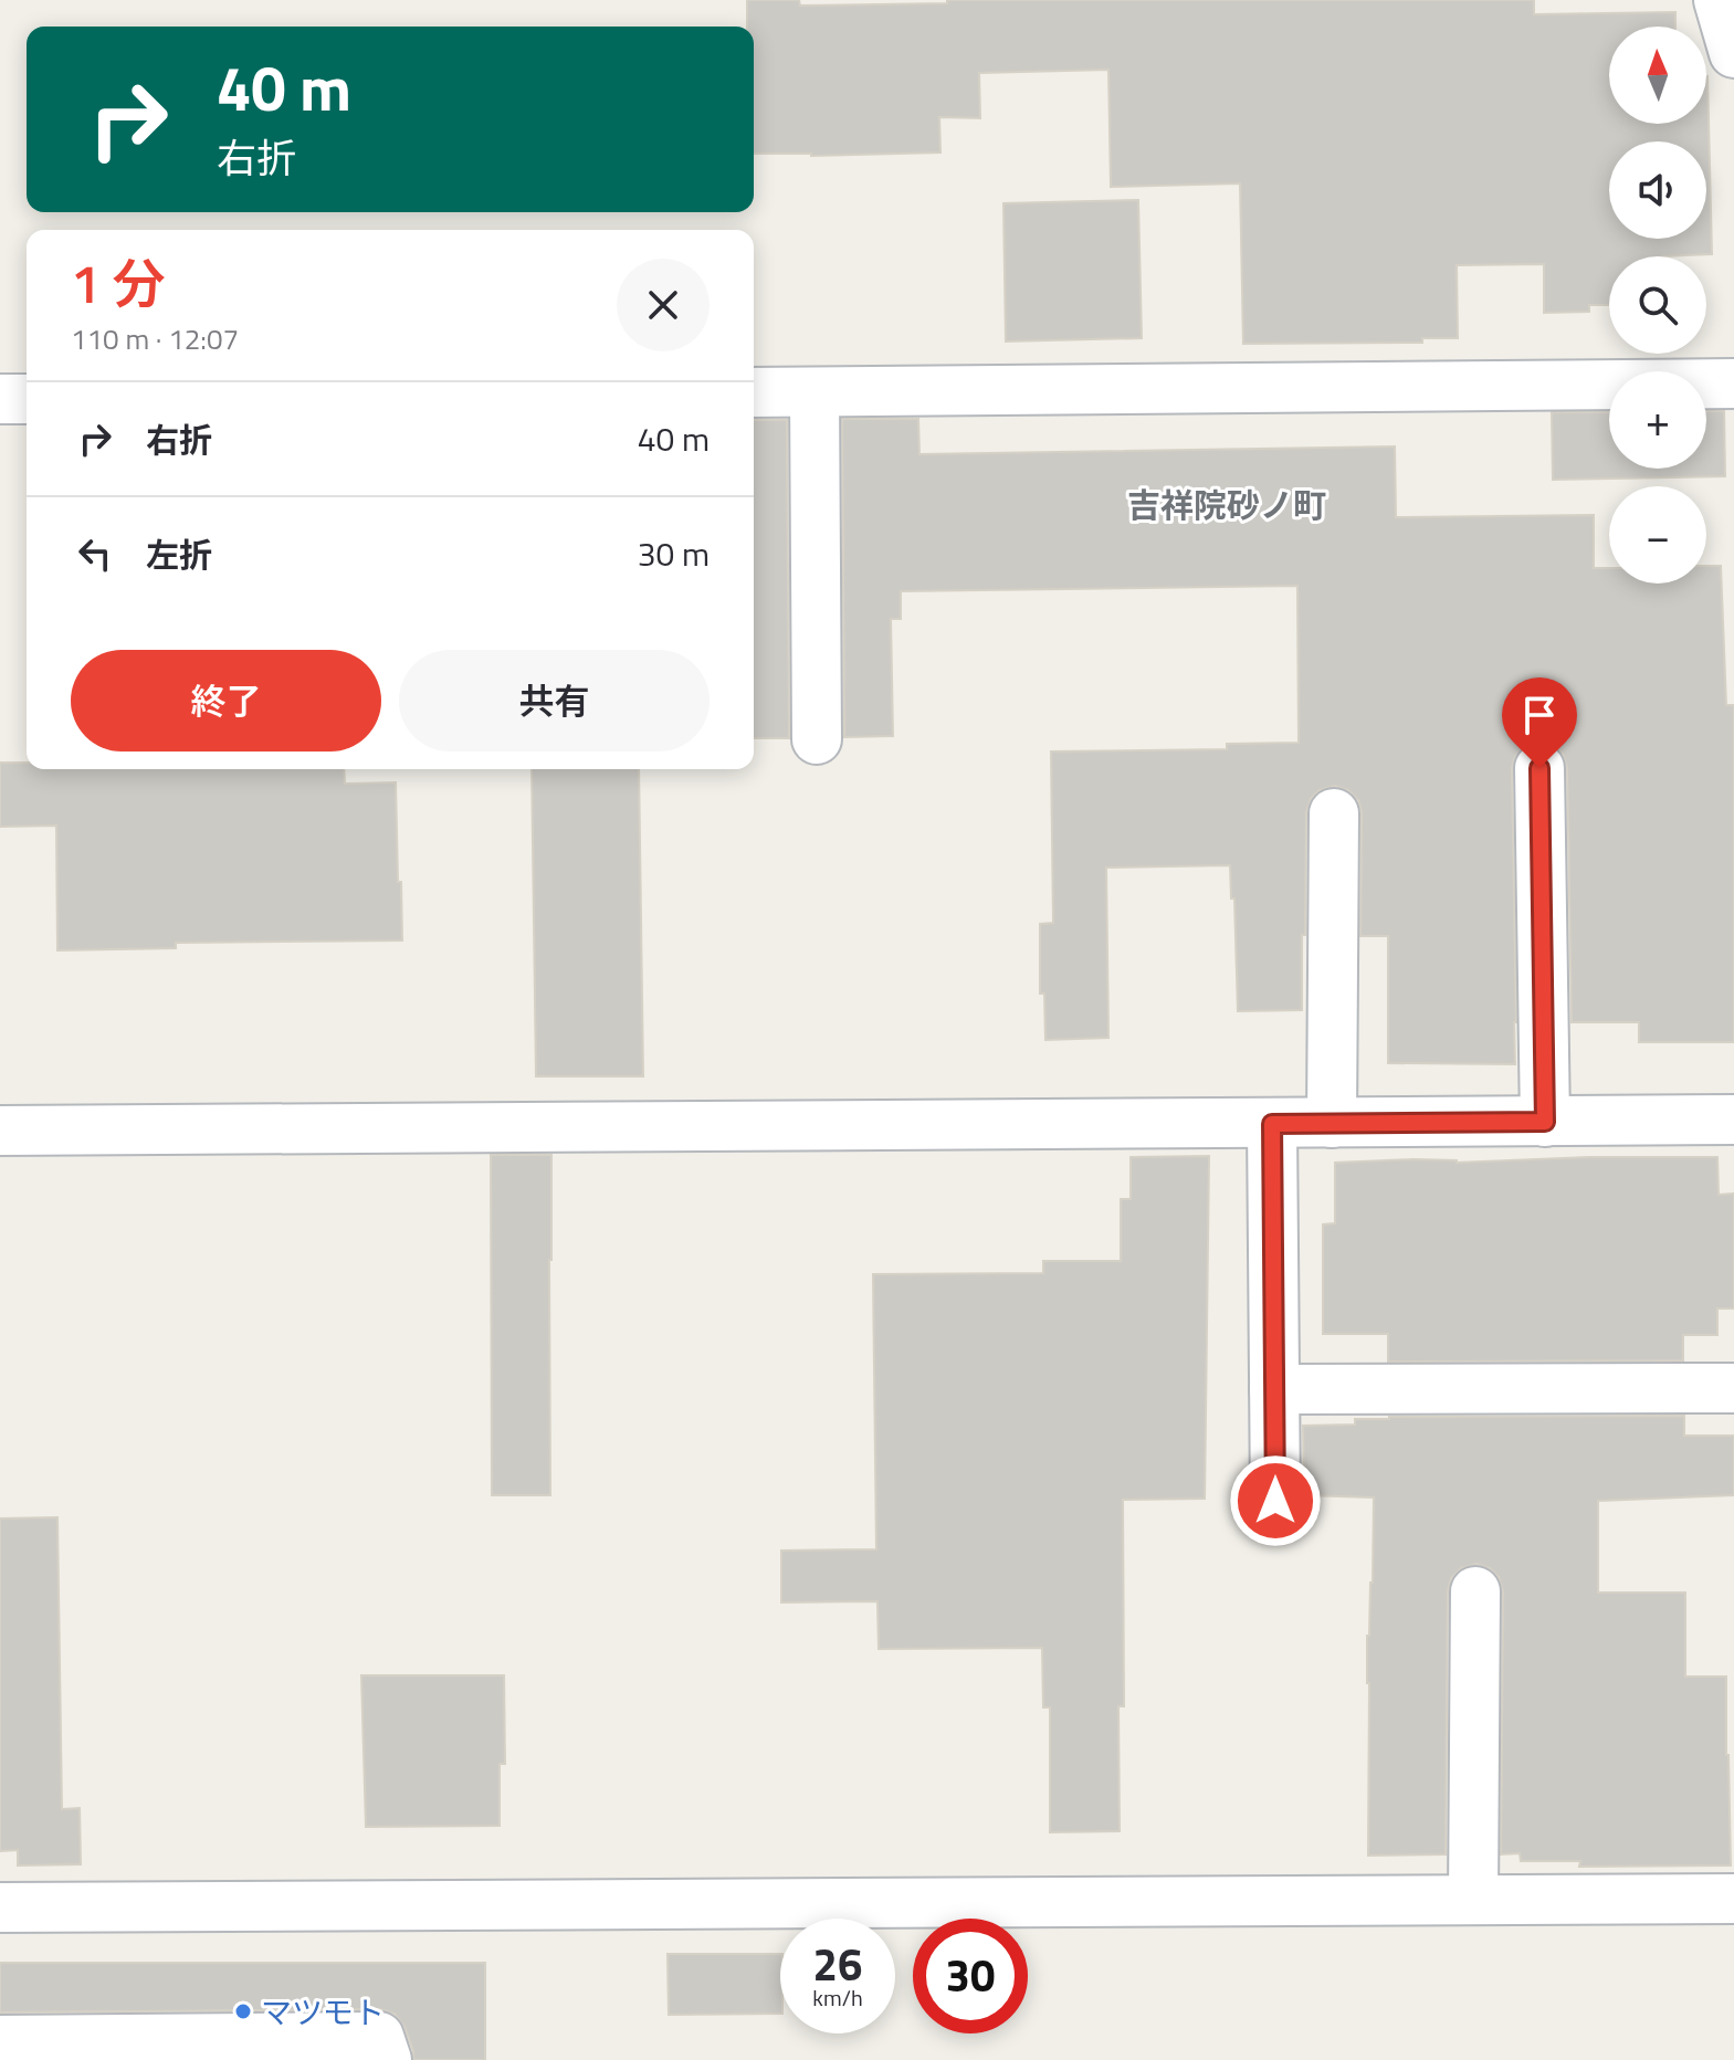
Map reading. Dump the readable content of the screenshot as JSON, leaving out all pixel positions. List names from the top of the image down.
{
  "districts": ["吉祥院砂ノ町"],
  "places": ["マツモト"],
  "north": "top",
  "page": {
    "map_buttons": ["+", "−"],
    "turn": ["40 m", "右折"],
    "heading": ["1 分", "110 m · 12:07"],
    "list": [
      {
        "name": "右折",
        "value": "40 m"
      },
      {
        "name": "左折",
        "value": "30 m"
      }
    ],
    "buttons": ["終了", "共有"],
    "speed": "26 km/h",
    "limit": "30"
  }
}
